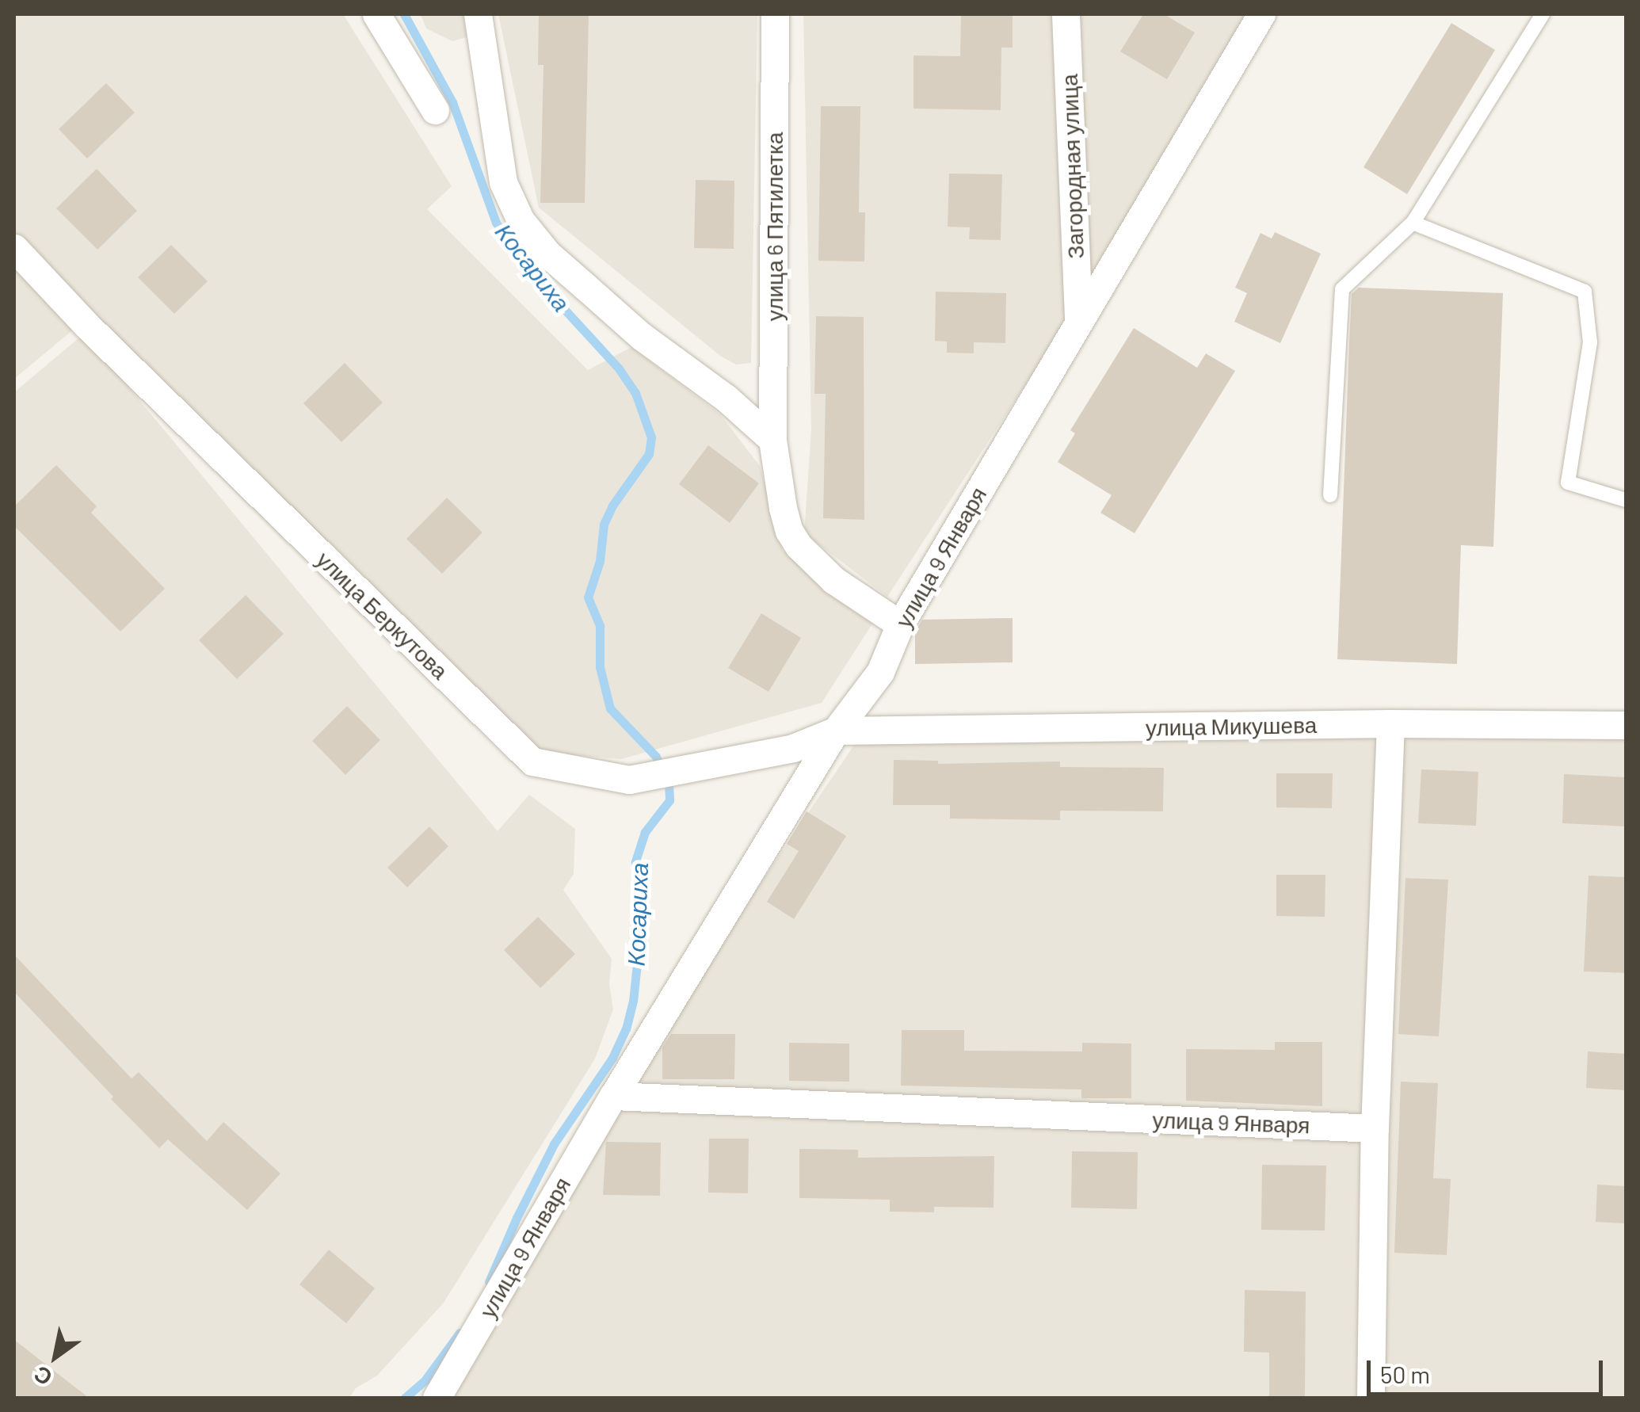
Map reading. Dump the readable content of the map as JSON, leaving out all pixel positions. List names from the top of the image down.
{
  "streets": {
    "street": [
      "Загородная улица",
      "улица 6 Пятилетка",
      "улица 9 Января",
      "улица Беркутова",
      "улица Микушева"
    ]
  },
  "crossings": [
    ["Загородная улица", "улица 9 Января"],
    ["улица 6 Пятилетка", "улица 9 Января"],
    ["улица 9 Января", "улица Беркутова"],
    ["улица 9 Января", "улица Микушева"],
    ["улица Беркутова", "улица Микушева"]
  ],
  "water": ["Косариха"],
  "scale_bar": "50 m",
  "north": "bottom left"
}
